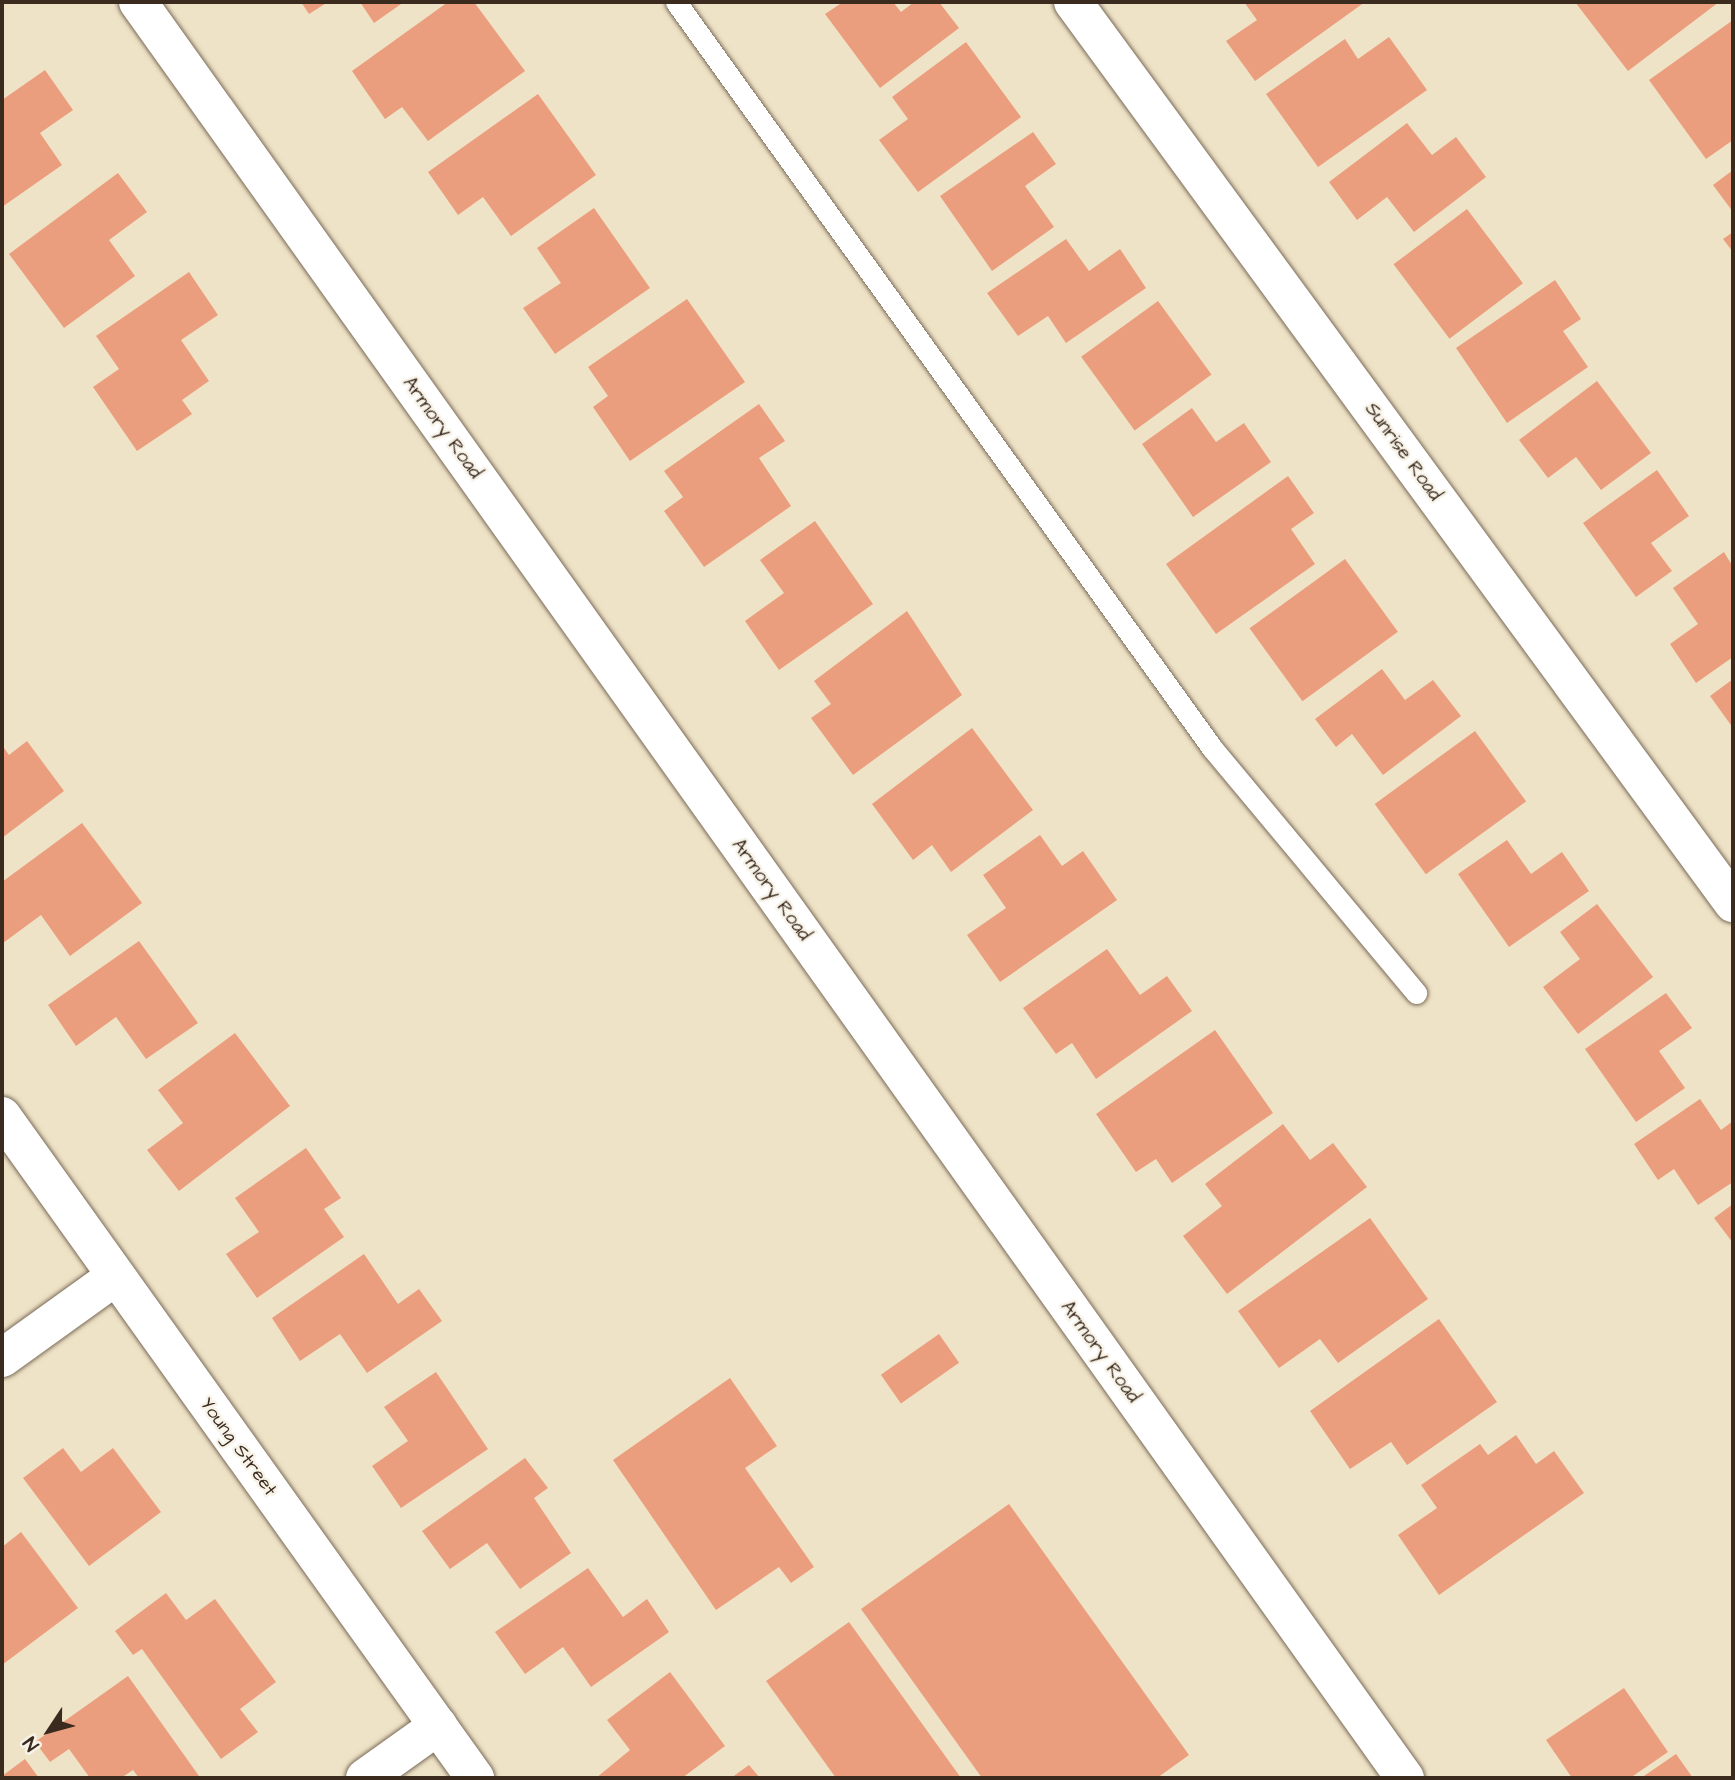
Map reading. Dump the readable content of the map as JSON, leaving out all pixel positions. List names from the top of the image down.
{
  "streets": {
    "street": ["Armory Road", "Sunrise Road", "Young Street"]
  },
  "north": "bottom left"
}
